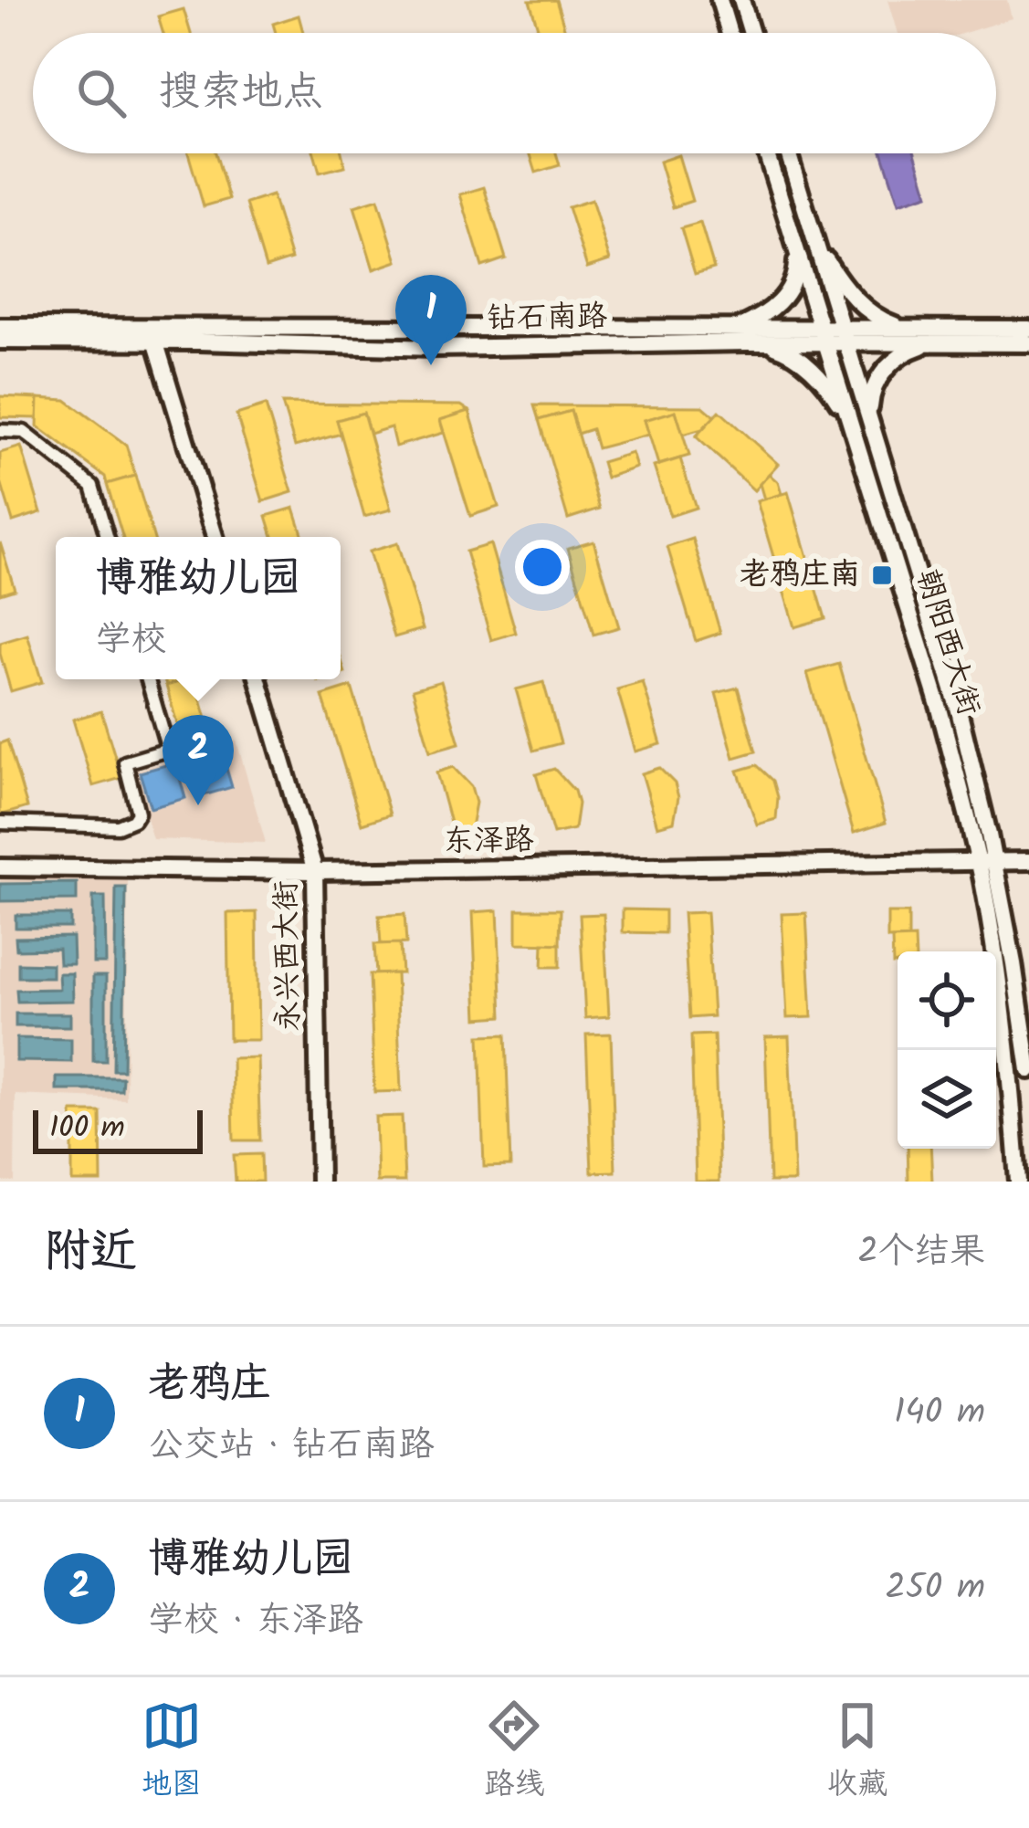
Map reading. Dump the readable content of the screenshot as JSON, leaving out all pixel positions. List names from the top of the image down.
{
  "streets": {
    "main road": [
      "钻石南路",
      "朝阳西大街",
      "东泽路",
      "永兴西大街"
    ]
  },
  "crossings": [
    ["钻石南路", "朝阳西大街"],
    ["朝阳西大街", "东泽路"],
    ["东泽路", "永兴西大街"]
  ],
  "places": {
    "transit": ["老鸦庄南"]
  },
  "scale_bar": "100 m",
  "page": {
    "search": "搜索地点",
    "pins": ["1", "2"],
    "popup": ["博雅幼儿园", "学校"],
    "scale": "100 m",
    "heading": ["附近", "2个结果"],
    "list": [
      {
        "mark": "1",
        "name": "老鸦庄",
        "note": "公交站 · 钻石南路",
        "value": "140 m"
      },
      {
        "mark": "2",
        "name": "博雅幼儿园",
        "note": "学校 · 东泽路",
        "value": "250 m"
      }
    ],
    "nav": ["地图", "路线", "收藏"]
  }
}
